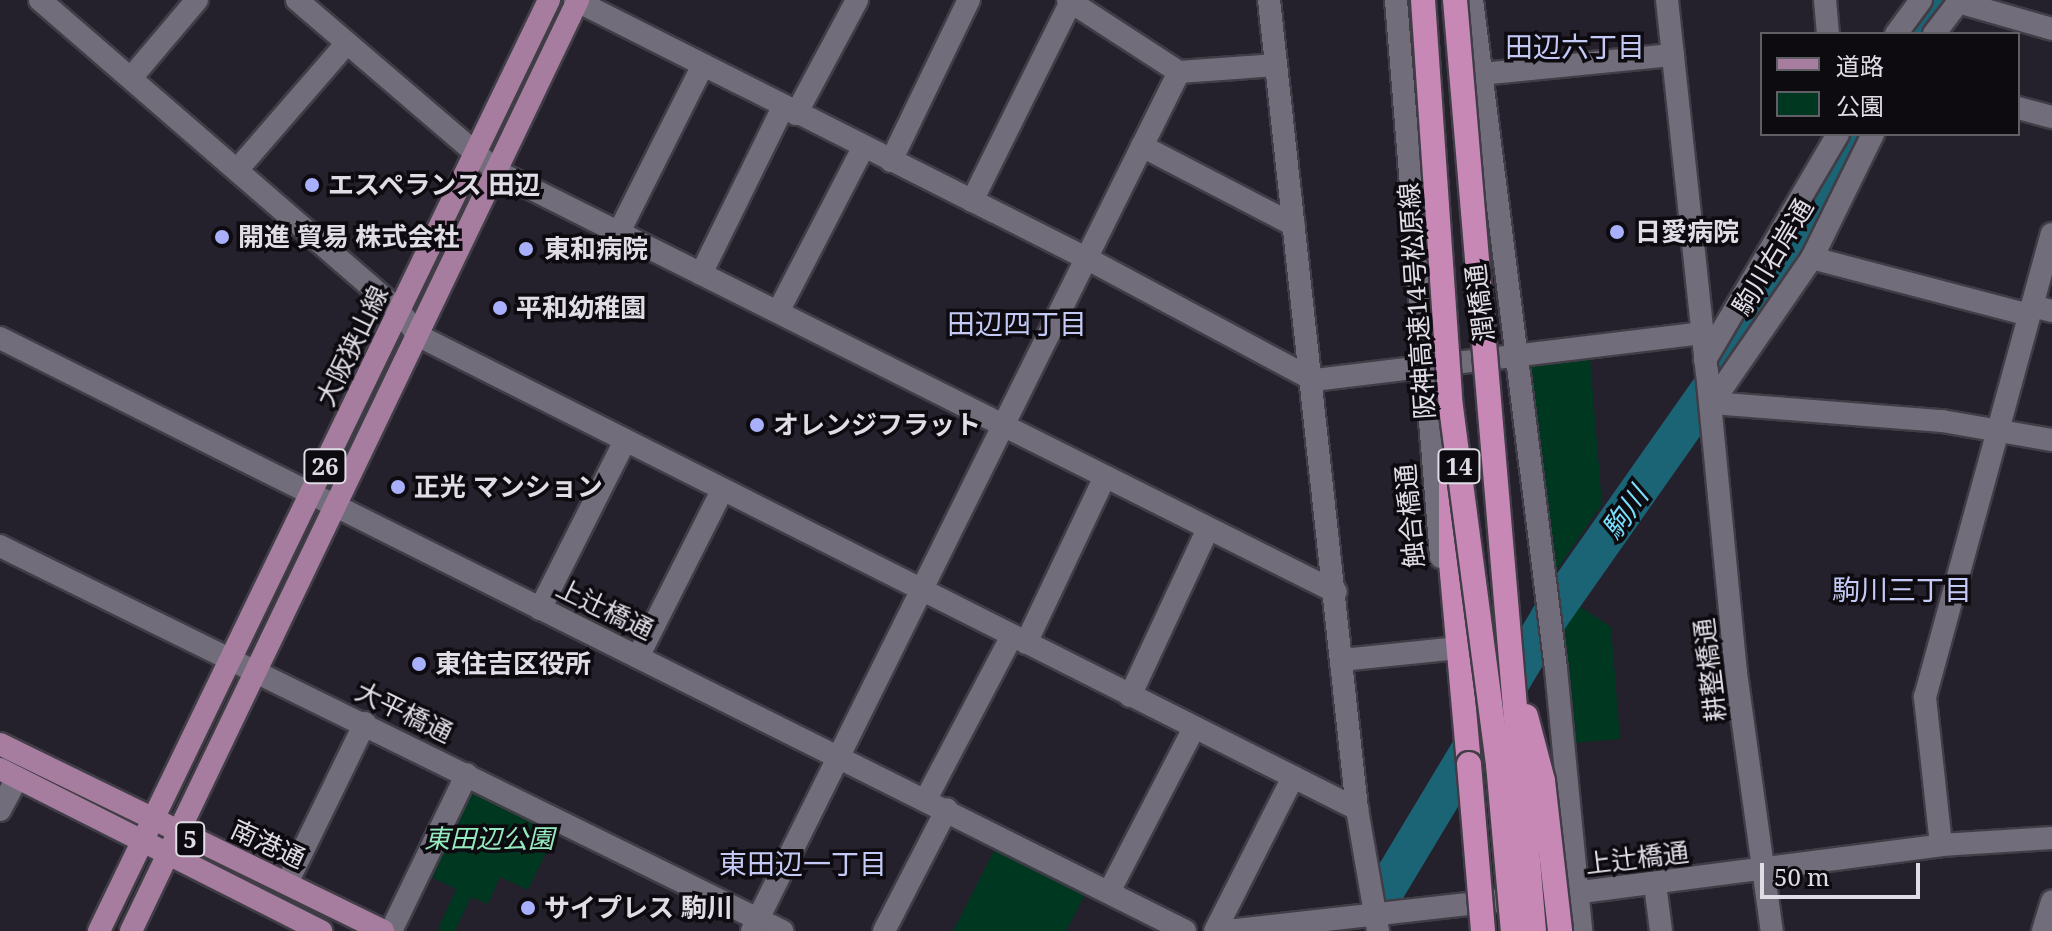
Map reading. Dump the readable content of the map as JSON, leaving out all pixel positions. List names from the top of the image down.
{
  "streets": {
    "highway": ["阪神高速14号松原線", "14"],
    "main road": [
      "大阪狭山線",
      "26",
      "5",
      "南港通"
    ],
    "street": [
      "駒川右岸通",
      "潤橋通",
      "触合橋通",
      "上辻橋通",
      "耕整橋通",
      "大平橋通"
    ]
  },
  "crossings": [
    ["駒川右岸通", "耕整橋通"],
    ["潤橋通", "上辻橋通"],
    ["大阪狭山線", "上辻橋通"],
    ["大阪狭山線", "大平橋通"],
    ["大阪狭山線", "南港通"],
    ["26", "上辻橋通"],
    ["26", "大平橋通"],
    ["26", "南港通"],
    ["触合橋通", "上辻橋通"],
    ["上辻橋通", "耕整橋通"]
  ],
  "districts": [
    "田辺六丁目",
    "田辺四丁目",
    "駒川三丁目",
    "東田辺一丁目"
  ],
  "water": ["駒川"],
  "parks": ["東田辺公園"],
  "places": [
    "エスペランス 田辺",
    "日愛病院",
    "開進 貿易 株式会社",
    "東和病院",
    "平和幼稚園",
    "オレンジフラット",
    "正光 マンション",
    "東住吉区役所",
    "サイプレス 駒川"
  ],
  "legend": ["道路", "公園"],
  "scale_bar": "50 m"
}
